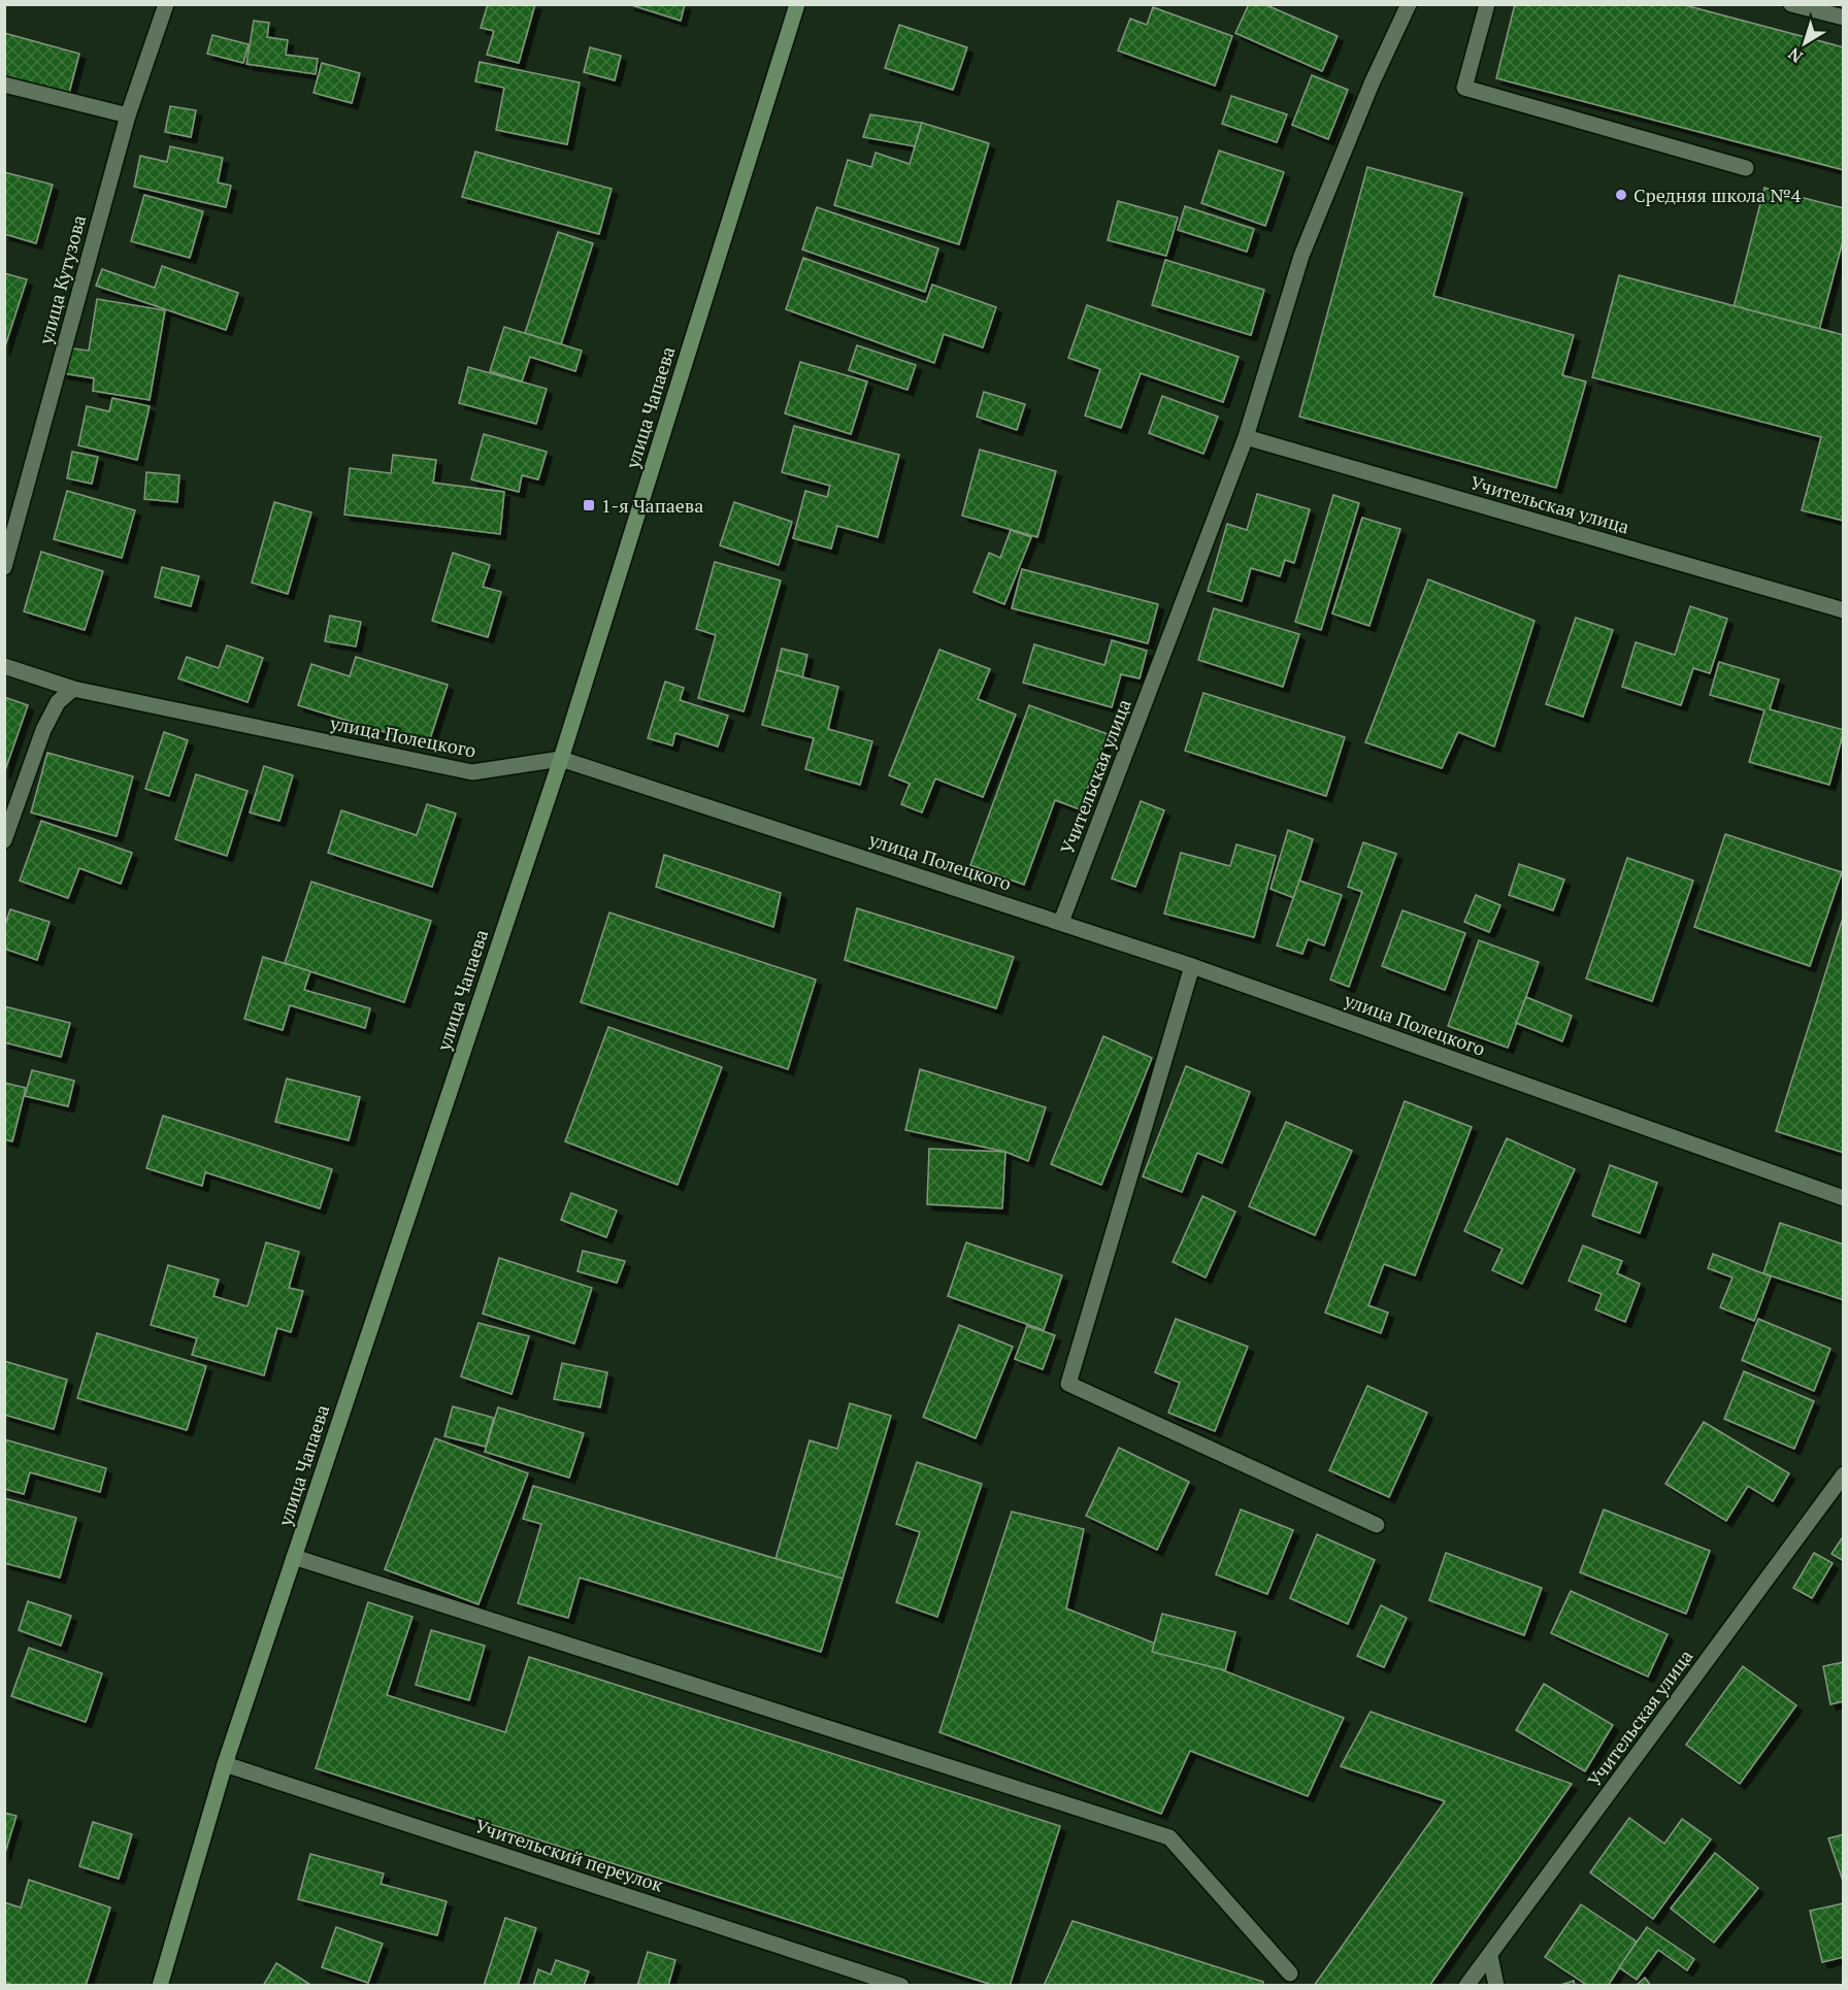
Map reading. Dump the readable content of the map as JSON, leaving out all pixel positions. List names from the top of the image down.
{
  "streets": {
    "street": [
      "улица Кутузова",
      "улица Чапаева",
      "Учительская улица",
      "улица Полецкого",
      "Учительский переулок"
    ]
  },
  "crossings": [
    ["улица Чапаева", "улица Полецкого"],
    ["улица Чапаева", "Учительский переулок"],
    ["Учительская улица", "улица Полецкого"]
  ],
  "places": {
    "other": ["Средняя школа №4"],
    "transit": ["1-я Чапаева"]
  },
  "north": "bottom left"
}
